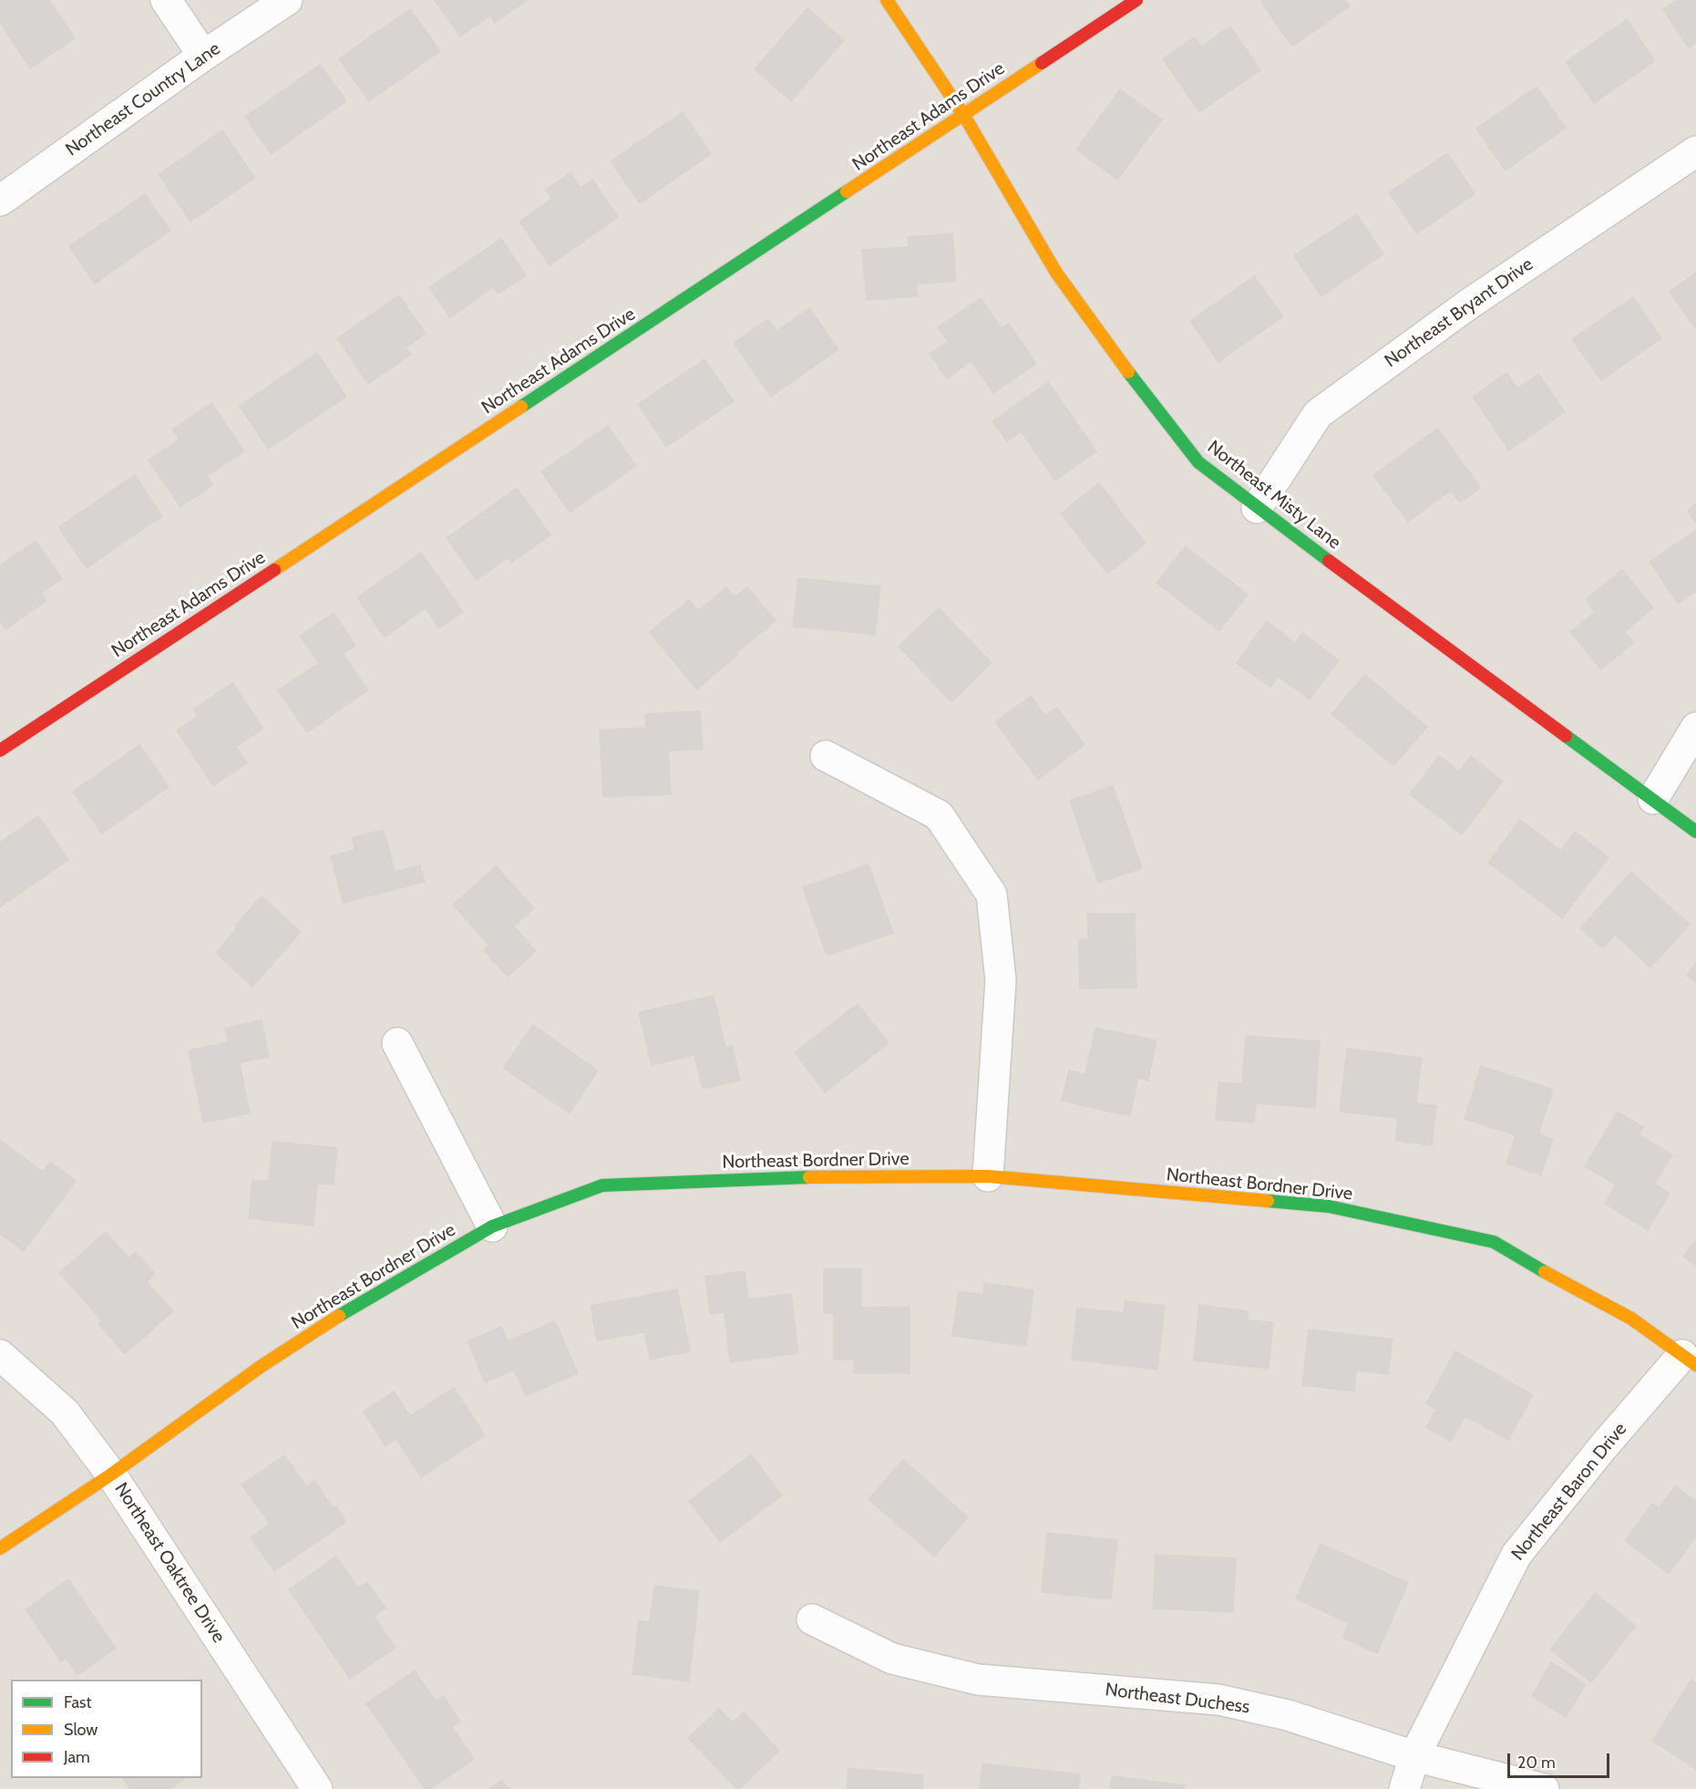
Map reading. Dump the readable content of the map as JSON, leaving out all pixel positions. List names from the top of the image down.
{
  "streets": {
    "street": [
      "Northeast Country Lane",
      "Northeast Adams Drive",
      "Northeast Bryant Drive",
      "Northeast Misty Lane",
      "Northeast Bordner Drive",
      "Northeast Baron Drive",
      "Northeast Oaktree Drive",
      "Northeast Duchess"
    ]
  },
  "crossings": [
    ["Northeast Adams Drive", "Northeast Misty Lane"],
    ["Northeast Bryant Drive", "Northeast Misty Lane"],
    ["Northeast Bordner Drive", "Northeast Baron Drive"],
    ["Northeast Bordner Drive", "Northeast Oaktree Drive"],
    ["Northeast Baron Drive", "Northeast Duchess"]
  ],
  "legend": ["Fast", "Slow", "Jam"],
  "scale_bar": "20 m"
}
